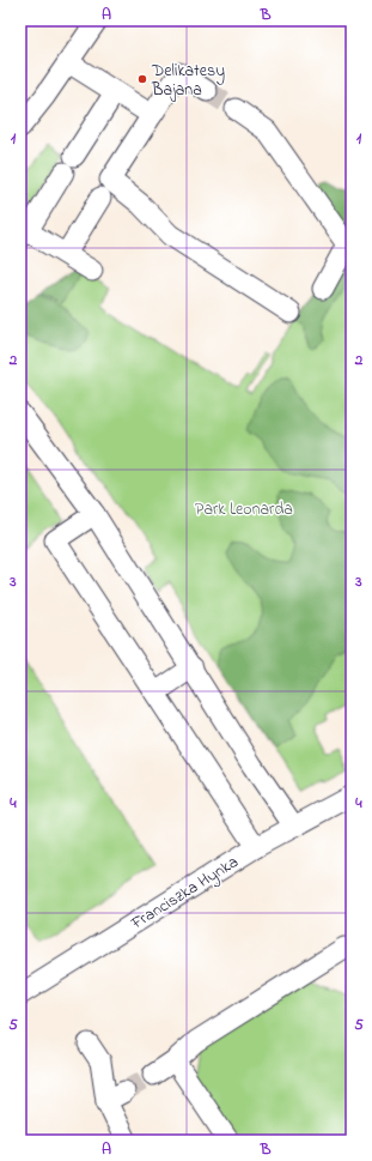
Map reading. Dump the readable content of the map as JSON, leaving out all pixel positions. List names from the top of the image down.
{
  "streets": {
    "street": ["Franciszka Hynka"]
  },
  "parks": ["Park Leonarda"],
  "places": ["Delikatesy Bajana"],
  "grid": {
    "columns": ["A", "B"],
    "rows": [
      "1",
      "2",
      "3",
      "4",
      "5"
    ]
  }
}
